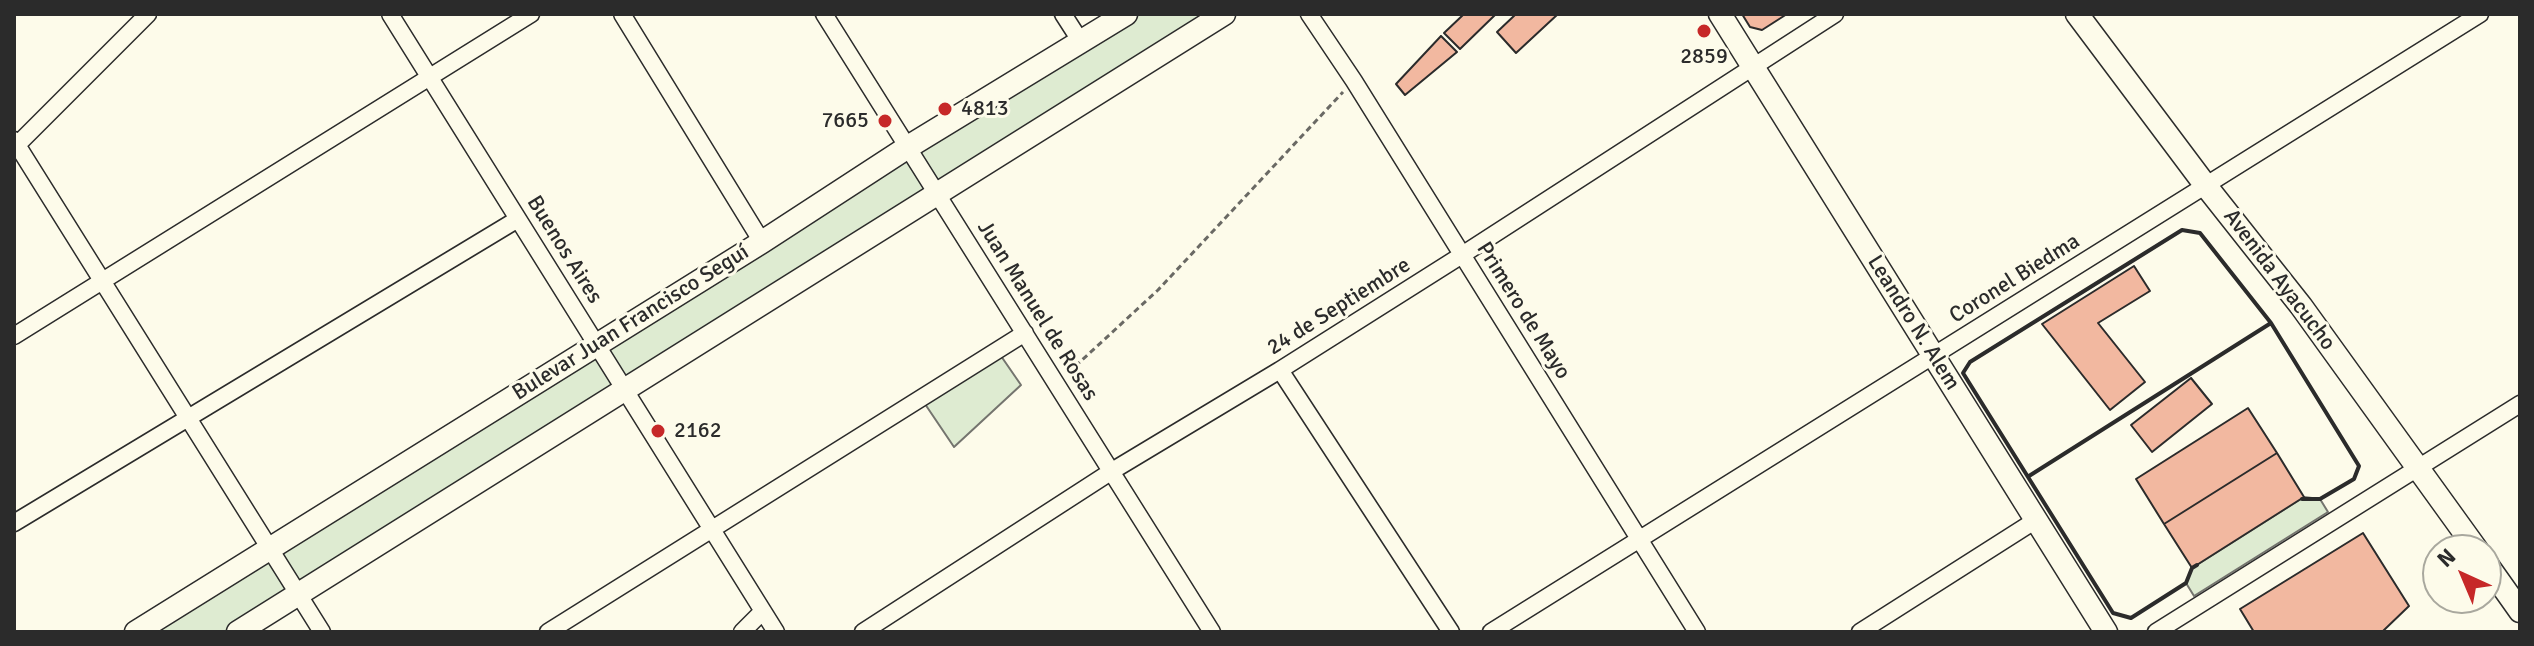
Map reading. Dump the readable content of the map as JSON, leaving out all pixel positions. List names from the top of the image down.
{
  "streets": {
    "main road": ["Avenida Ayacucho", "Bulevar Juan Francisco Seguí", "Leandro N. Alem"],
    "street": [
      "Buenos Aires",
      "Coronel Biedma",
      "24 de Septiembre",
      "Juan Manuel de Rosas",
      "Primero de Mayo"
    ]
  },
  "crossings": [
    ["Buenos Aires", "Bulevar Juan Francisco Seguí"],
    ["Coronel Biedma", "Avenida Ayacucho"],
    ["Coronel Biedma", "Primero de Mayo"],
    ["Coronel Biedma", "Leandro N. Alem"],
    ["24 de Septiembre", "Juan Manuel de Rosas"],
    ["24 de Septiembre", "Primero de Mayo"],
    ["24 de Septiembre", "Leandro N. Alem"],
    ["Juan Manuel de Rosas", "Bulevar Juan Francisco Seguí"]
  ],
  "places": [
    "2859",
    "4813",
    "7665",
    "2162"
  ],
  "north": "top left"
}
